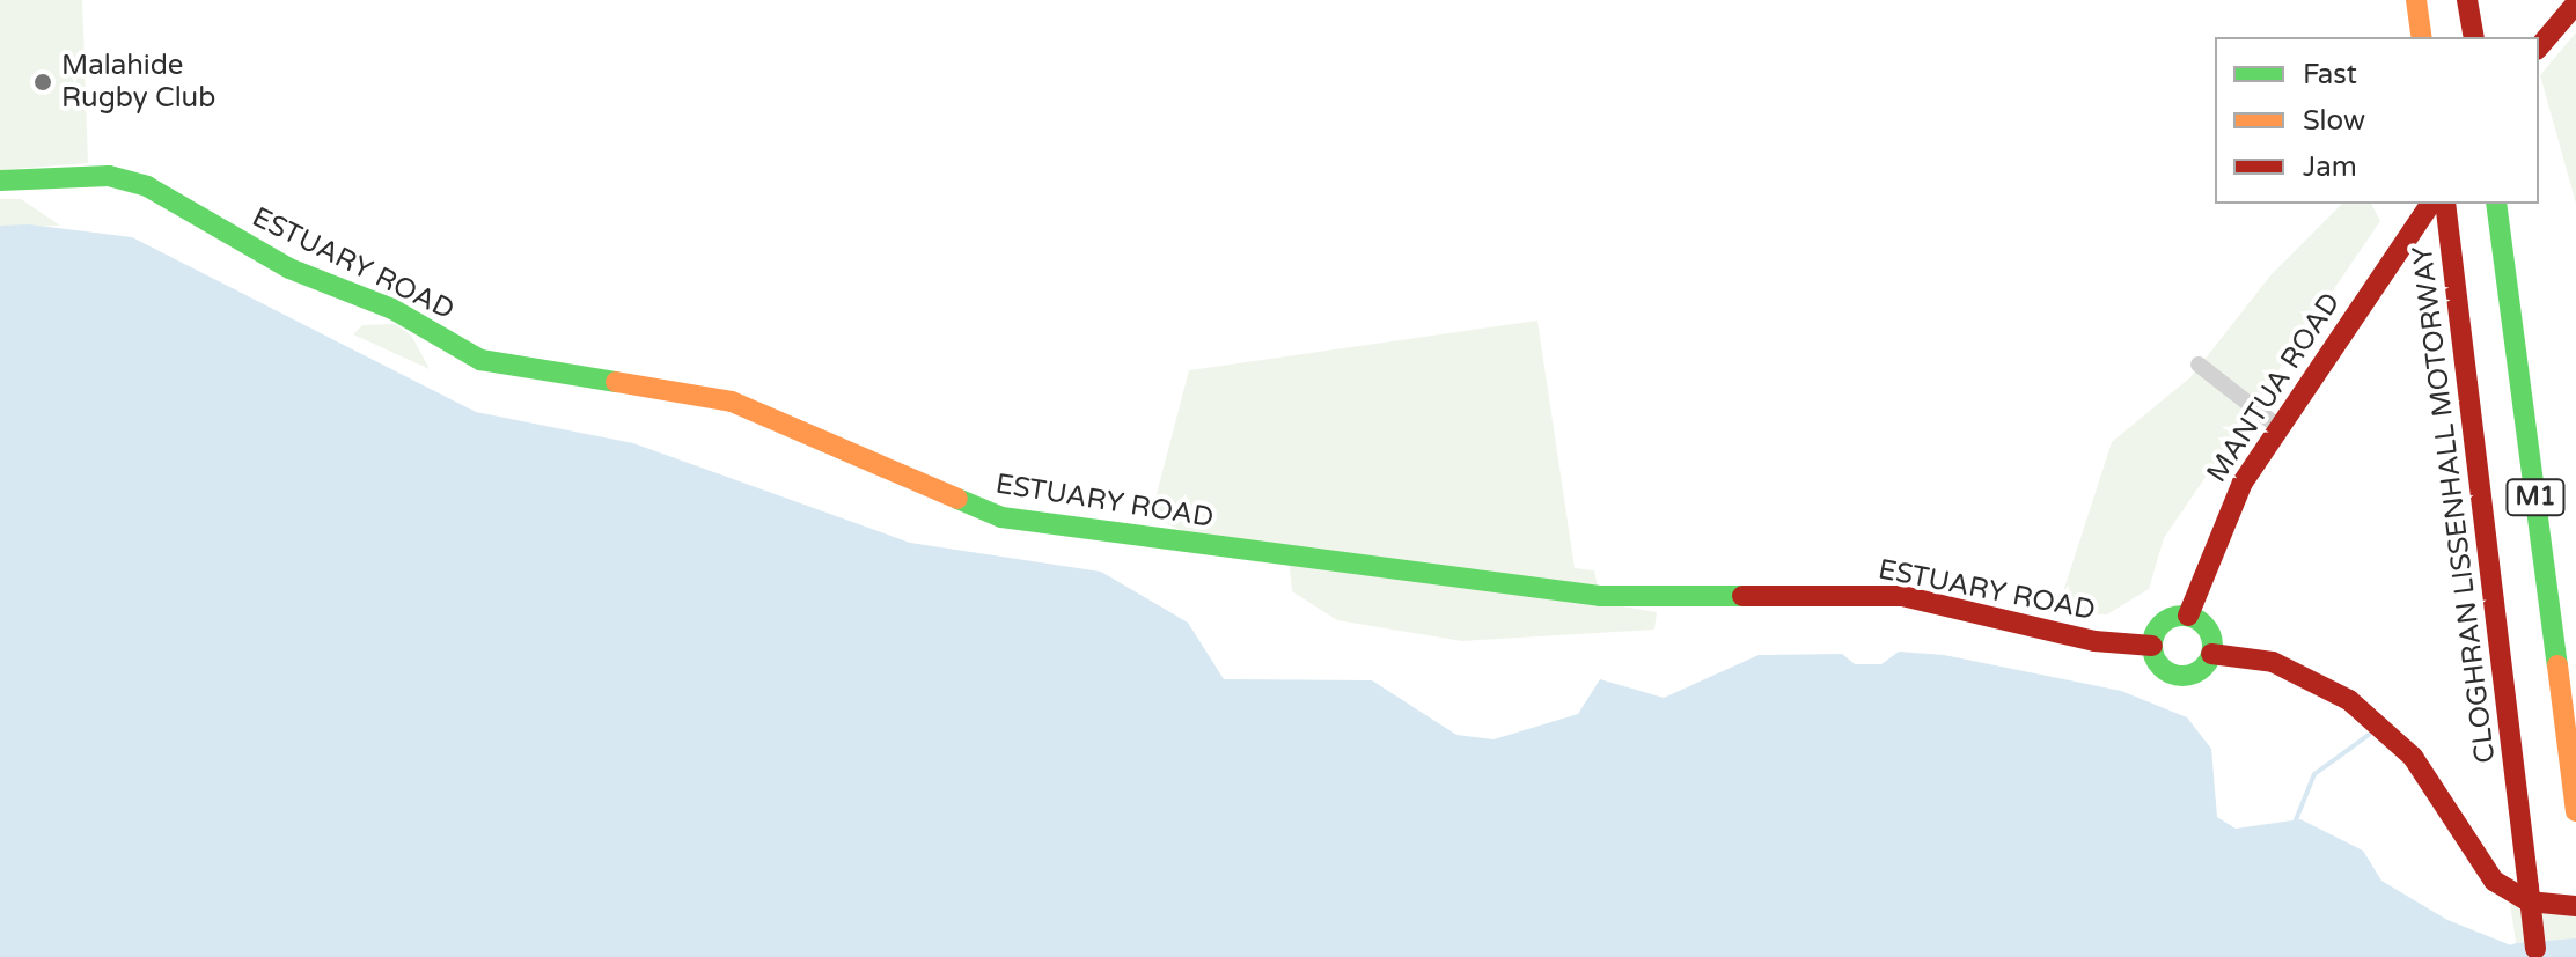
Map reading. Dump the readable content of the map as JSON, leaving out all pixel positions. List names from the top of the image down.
{
  "streets": {
    "main road": [
      "ESTUARY ROAD",
      "MANTUA ROAD",
      "M1",
      "CLOGHRAN LISSENHALL MOTORWAY"
    ]
  },
  "crossings": [
    ["ESTUARY ROAD", "MANTUA ROAD"]
  ],
  "places": ["Malahide Rugby Club"],
  "legend": ["Fast", "Slow", "Jam"]
}
